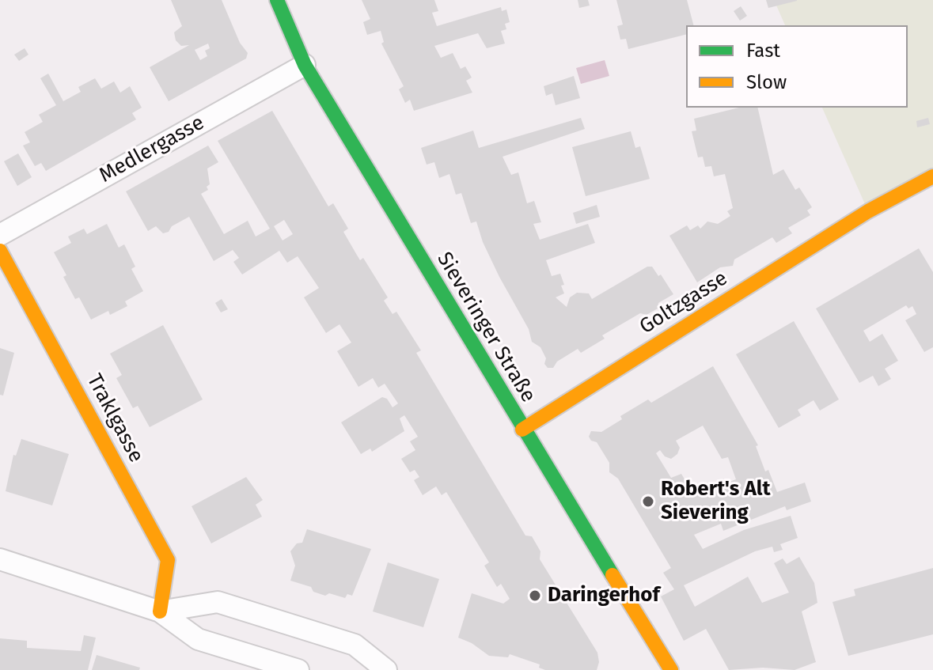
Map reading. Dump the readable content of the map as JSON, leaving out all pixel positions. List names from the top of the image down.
{
  "streets": {
    "street": [
      "Medlergasse",
      "Goltzgasse",
      "Sieveringer Straße",
      "Traklgasse"
    ]
  },
  "crossings": [
    ["Medlergasse", "Sieveringer Straße"],
    ["Goltzgasse", "Sieveringer Straße"]
  ],
  "places": ["Robert's Alt Sievering", "Daringerhof"],
  "legend": ["Fast", "Slow"]
}
